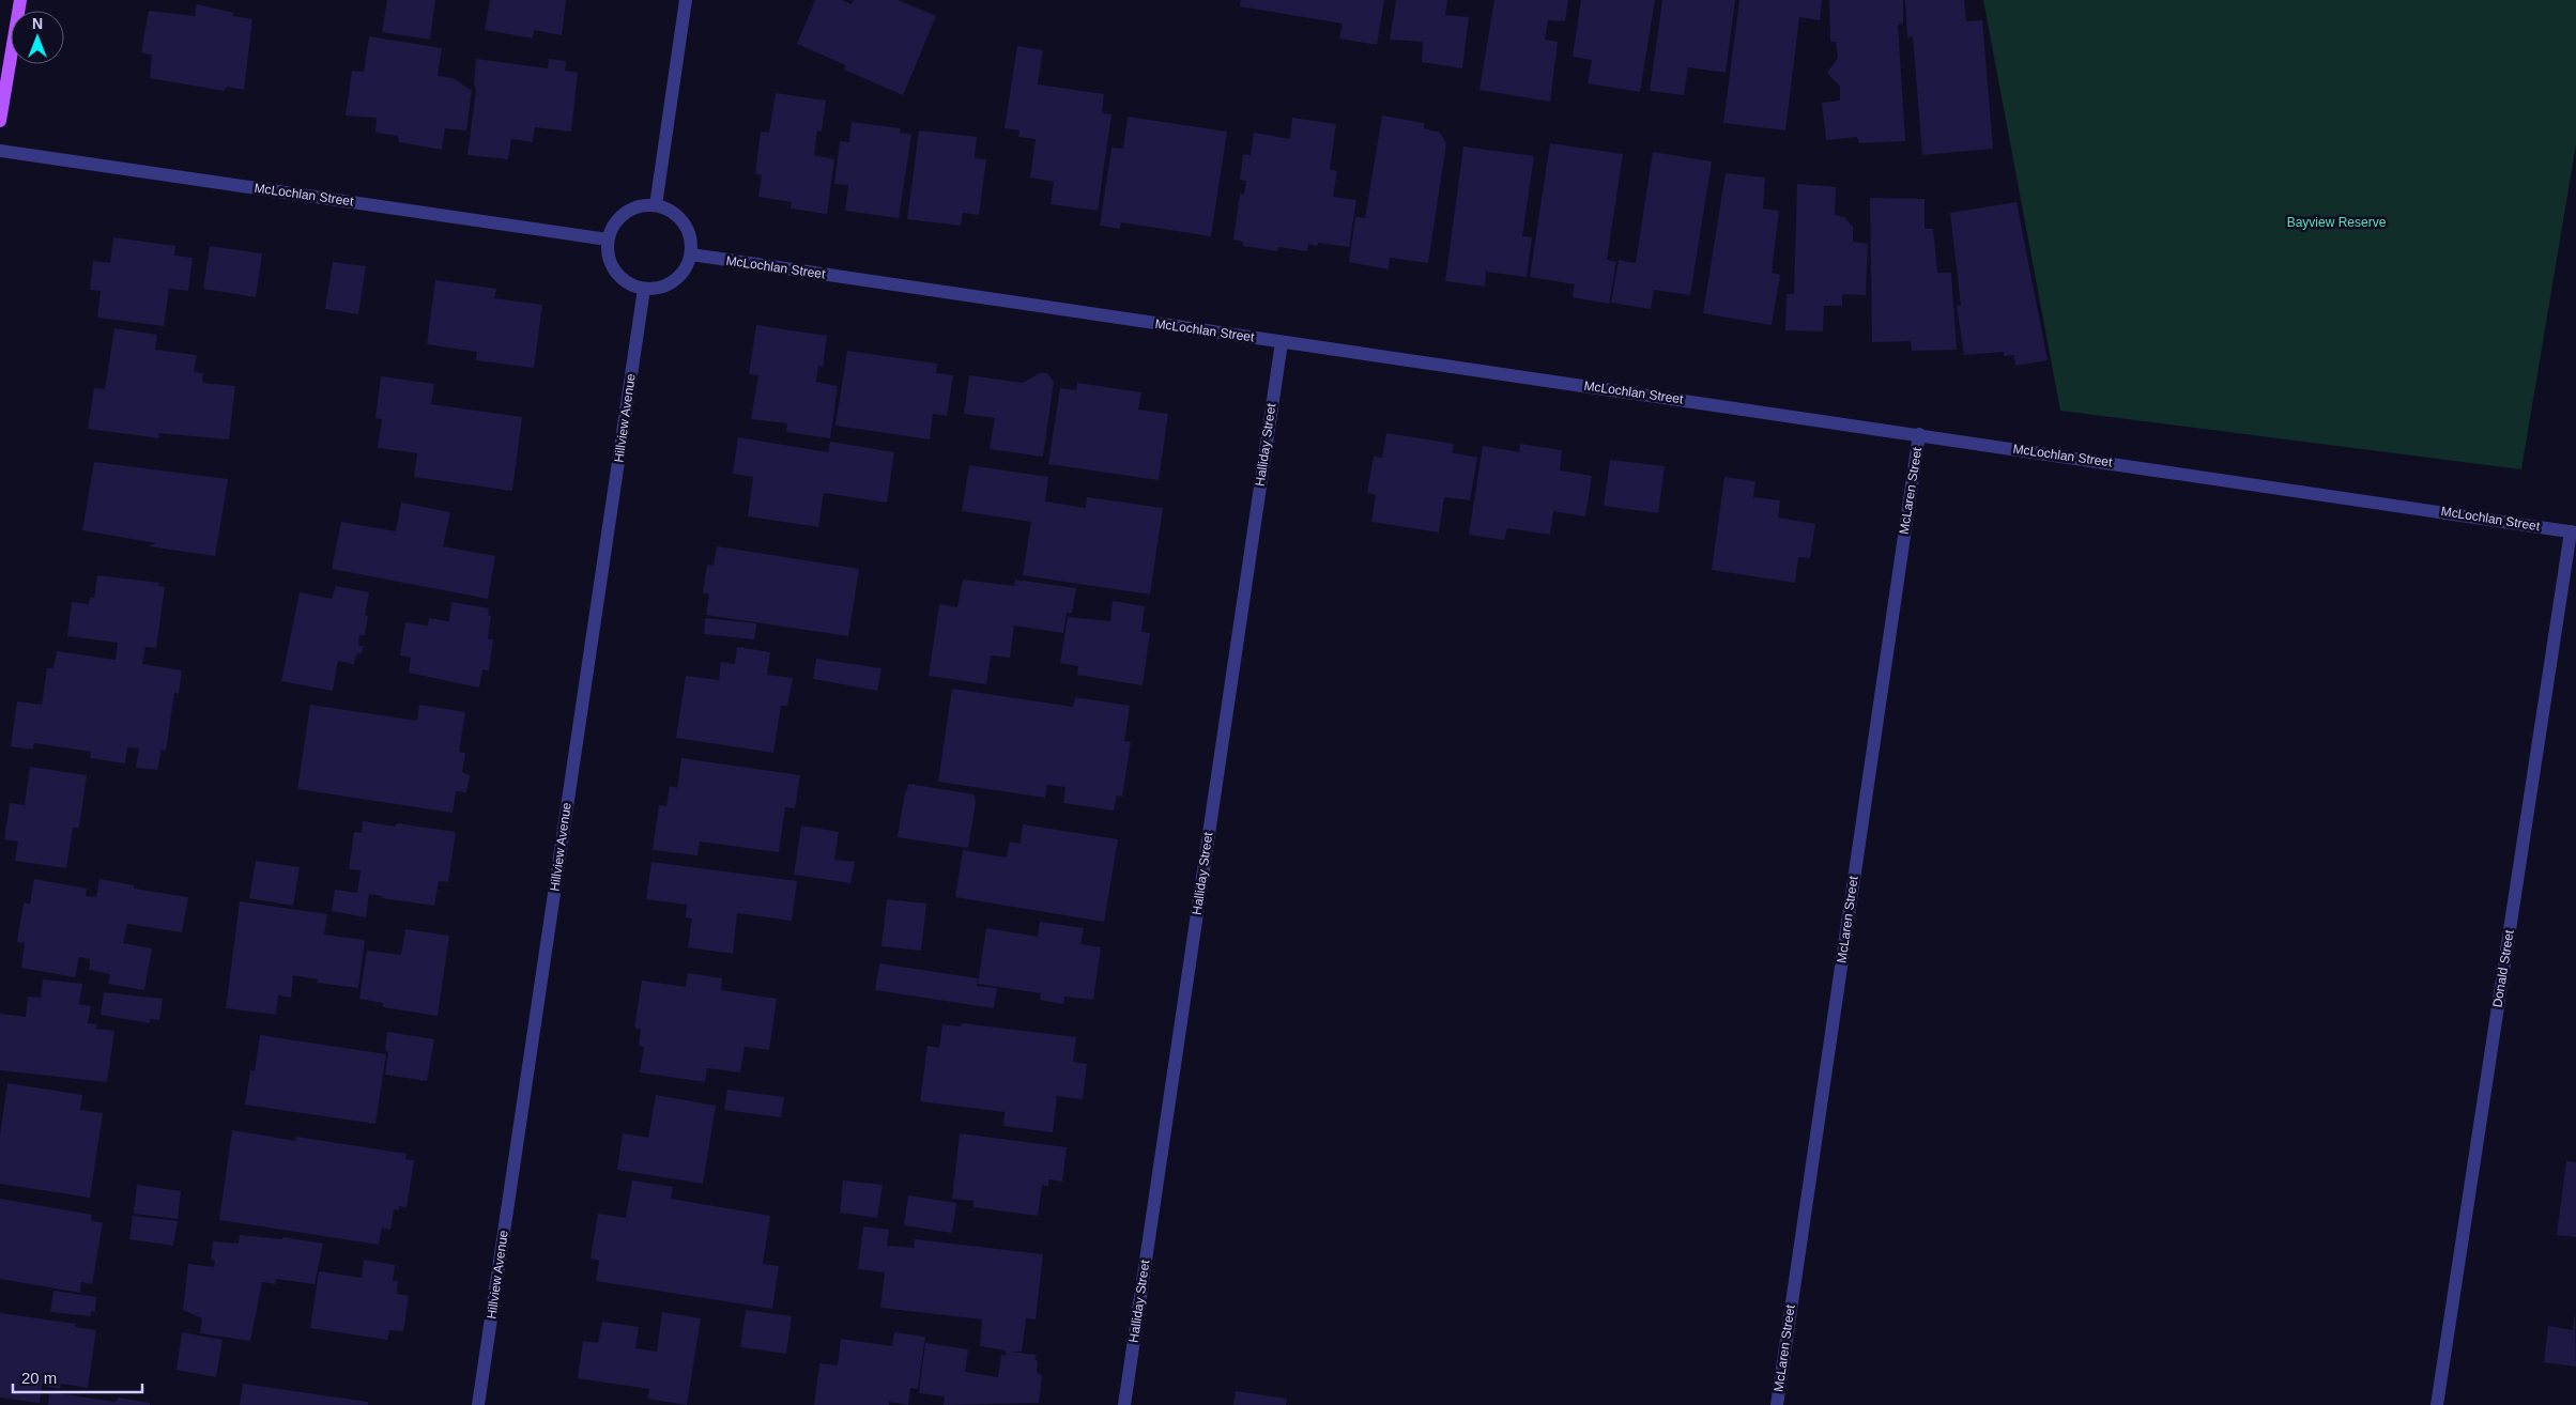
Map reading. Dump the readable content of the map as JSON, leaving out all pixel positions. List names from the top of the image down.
{
  "streets": {
    "street": [
      "McLochlan Street",
      "Hillview Avenue",
      "Halliday Street",
      "McLaren Street",
      "Donald Street"
    ]
  },
  "crossings": [
    ["McLochlan Street", "Hillview Avenue"],
    ["McLochlan Street", "Halliday Street"],
    ["McLochlan Street", "McLaren Street"],
    ["McLochlan Street", "Donald Street"]
  ],
  "parks": ["Bayview Reserve"],
  "scale_bar": "20 m",
  "north": "top"
}
